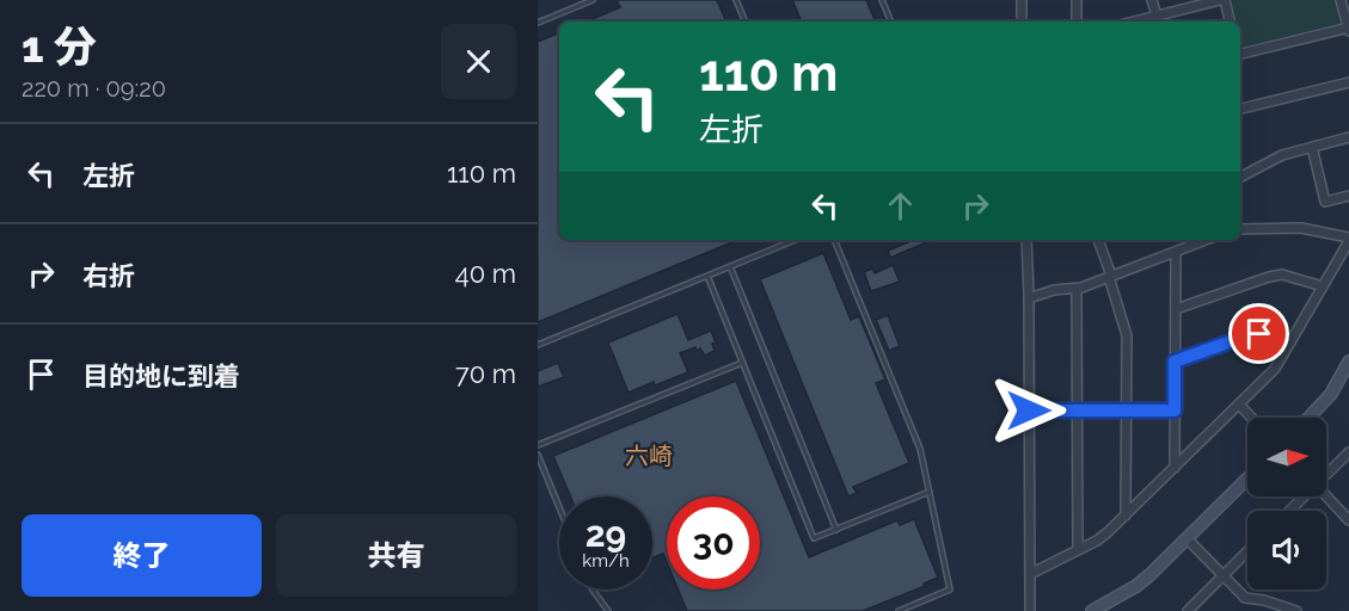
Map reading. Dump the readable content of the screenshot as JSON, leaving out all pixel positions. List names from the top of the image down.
{
  "districts": ["六崎"],
  "north": "right",
  "page": {
    "heading": ["1 分", "220 m · 09:20"],
    "turn": ["110 m", "左折"],
    "list": [
      {
        "name": "左折",
        "value": "110 m"
      },
      {
        "name": "右折",
        "value": "40 m"
      },
      {
        "name": "目的地に到着",
        "value": "70 m"
      }
    ],
    "speed": "29 km/h",
    "limit": "30",
    "buttons": ["終了", "共有"]
  }
}
